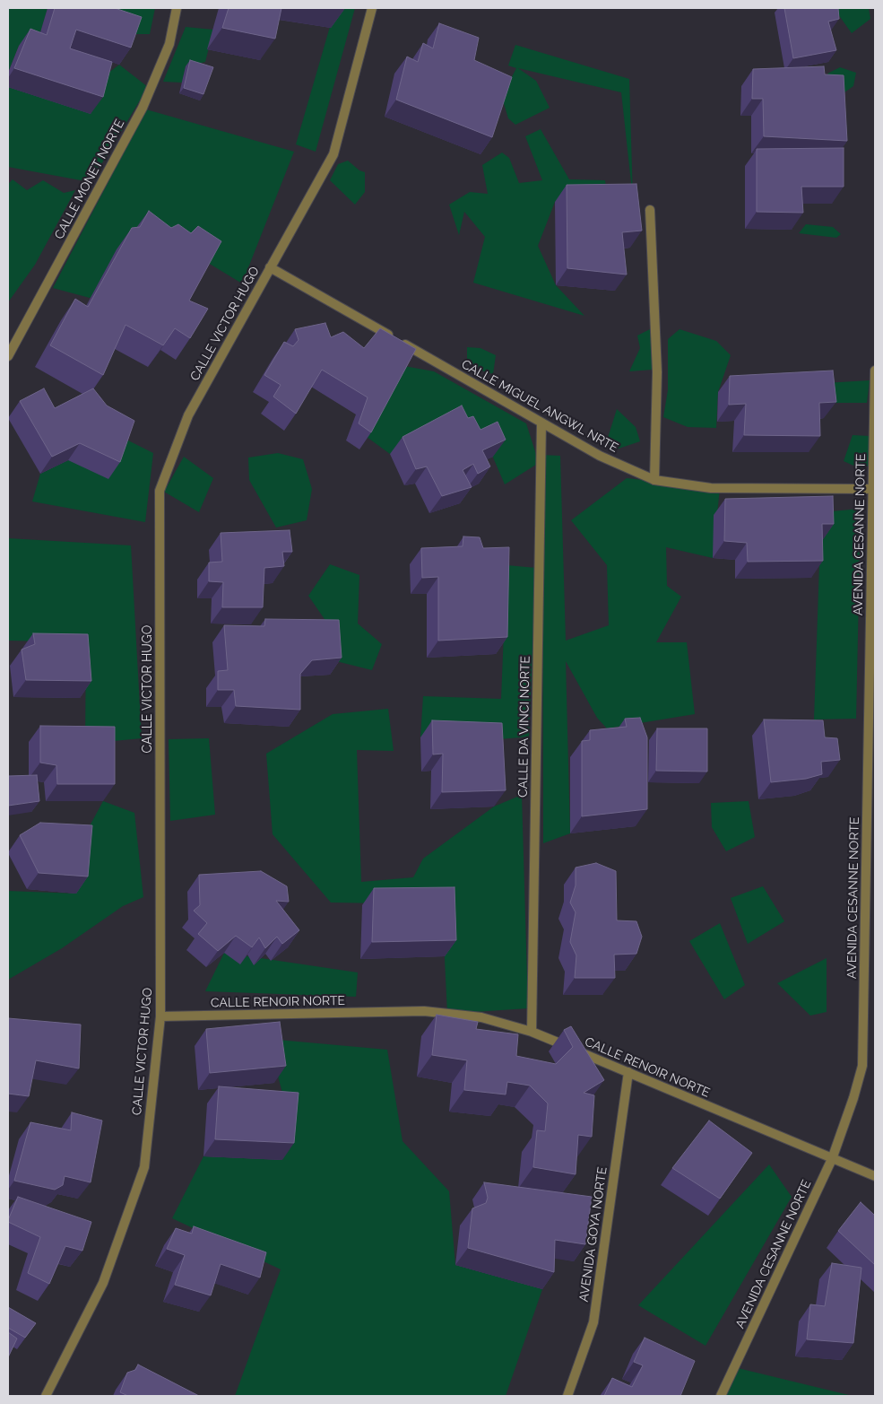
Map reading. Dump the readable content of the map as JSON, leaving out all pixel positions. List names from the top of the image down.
{
  "streets": {
    "street": [
      "CALLE MONET NORTE",
      "CALLE VICTOR HUGO",
      "CALLE MIGUEL ANGWL NRTE",
      "AVENIDA CESANNE NORTE",
      "CALLE DA VINCI NORTE",
      "CALLE RENOIR NORTE",
      "AVENIDA GOYA NORTE"
    ]
  },
  "crossings": [
    ["CALLE VICTOR HUGO", "CALLE MIGUEL ANGWL NRTE"],
    ["CALLE VICTOR HUGO", "CALLE RENOIR NORTE"],
    ["CALLE MIGUEL ANGWL NRTE", "AVENIDA CESANNE NORTE"],
    ["CALLE MIGUEL ANGWL NRTE", "CALLE DA VINCI NORTE"],
    ["AVENIDA CESANNE NORTE", "CALLE RENOIR NORTE"],
    ["CALLE DA VINCI NORTE", "CALLE RENOIR NORTE"],
    ["CALLE RENOIR NORTE", "AVENIDA GOYA NORTE"]
  ]
}
